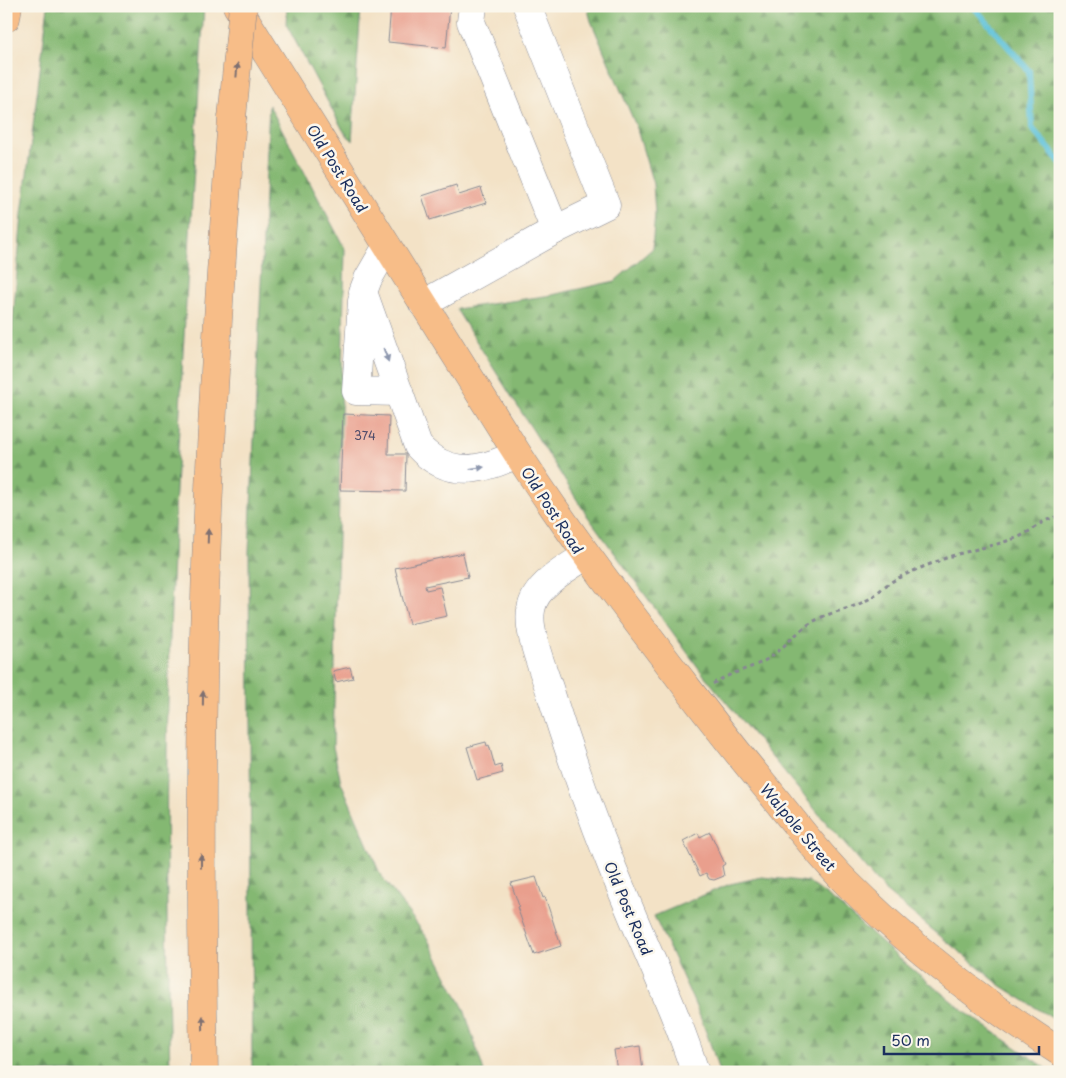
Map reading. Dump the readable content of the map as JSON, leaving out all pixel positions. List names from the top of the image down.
{
  "streets": {
    "main road": ["Old Post Road", "Walpole Street"]
  },
  "crossings": [
    ["Old Post Road", "Walpole Street"]
  ],
  "house_numbers": ["374"],
  "scale_bar": "50 m"
}
